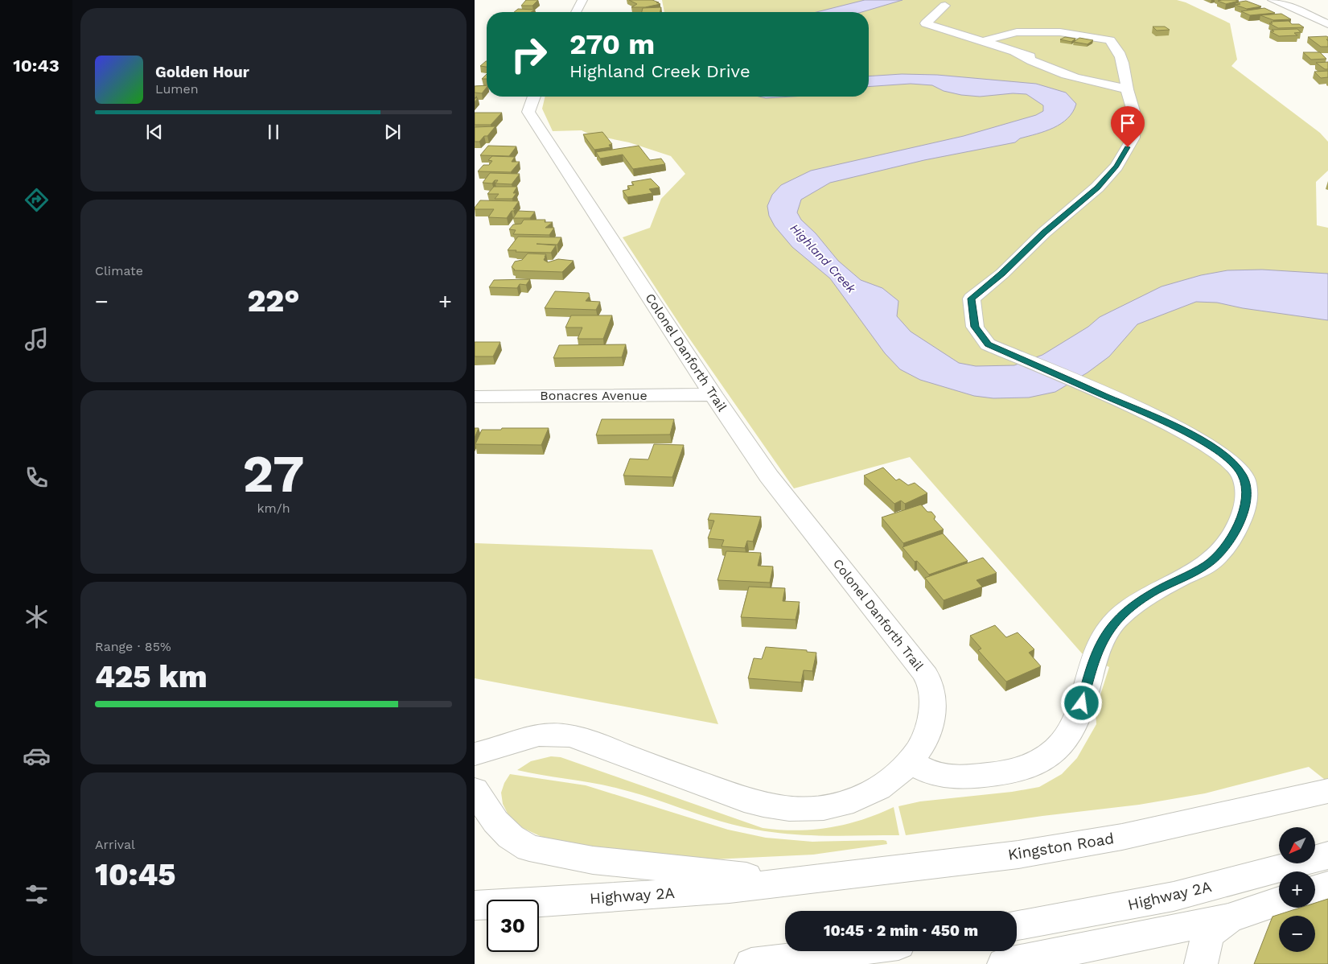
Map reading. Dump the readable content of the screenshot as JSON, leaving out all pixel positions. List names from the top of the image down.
{
  "streets": {
    "street": [
      "Colonel Danforth Trail",
      "Bonacres Avenue",
      "Kingston Road",
      "Highway 2A"
    ]
  },
  "crossings": [
    ["Colonel Danforth Trail", "Bonacres Avenue"],
    ["Kingston Road", "Highway 2A"]
  ],
  "water": ["Highland Creek"],
  "north": "bottom left",
  "page": {
    "tabs": "10:43",
    "turn": ["270 m", "Highland Creek Drive"],
    "song": ["Golden Hour", "Lumen"],
    "tile": [
      "Climate",
      ["27", "km/h"],
      ["Range · 85%", "425 km"],
      ["Arrival", "10:45"]
    ],
    "heat": ["−", "22°", "+"],
    "map_buttons": ["+", "−"],
    "limit": "30",
    "trip": "10:45 · 2 min · 450 m"
  }
}
